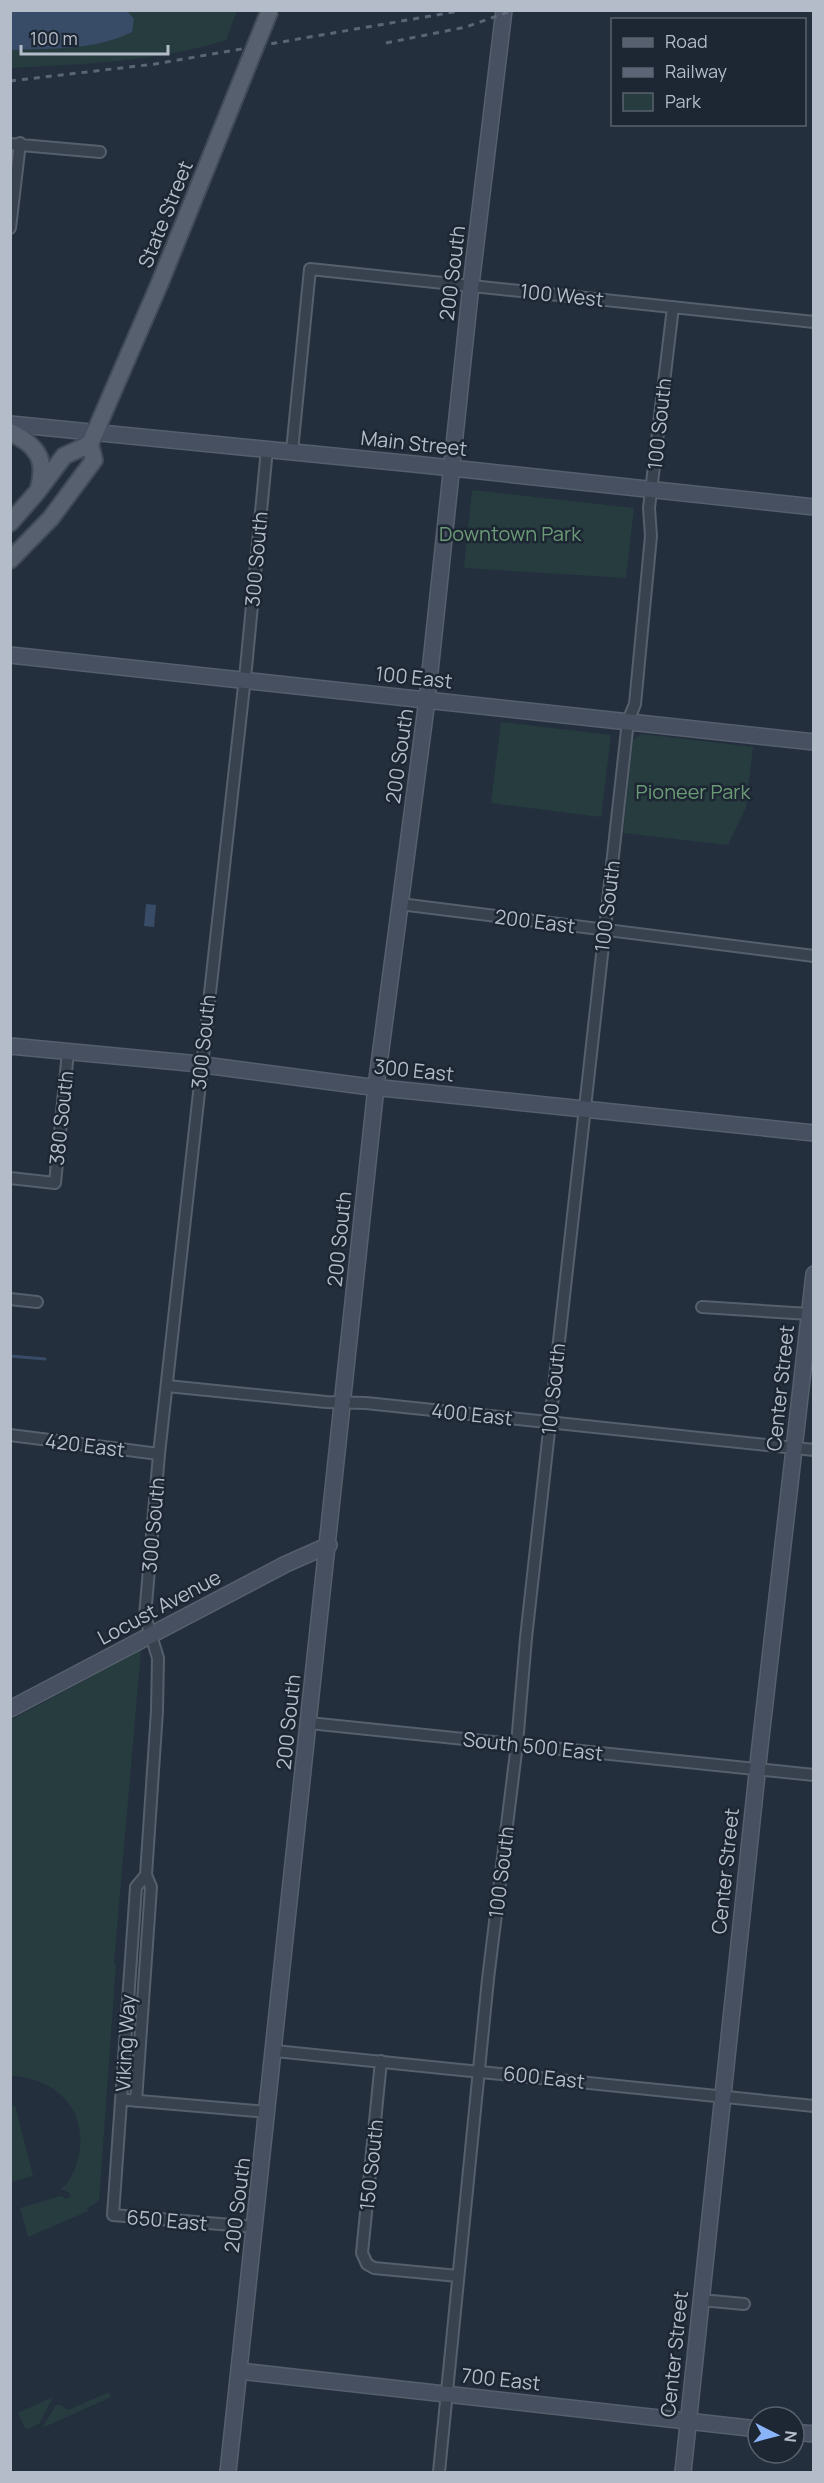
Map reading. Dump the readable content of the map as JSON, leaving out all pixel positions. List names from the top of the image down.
{
  "streets": {
    "main road": ["State Street"],
    "street": [
      "200 South",
      "100 West",
      "100 South",
      "Main Street",
      "300 South",
      "100 East",
      "200 East",
      "300 East",
      "380 South",
      "Center Street",
      "400 East",
      "420 East",
      "Locust Avenue",
      "South 500 East",
      "Viking Way",
      "600 East",
      "150 South",
      "650 East",
      "700 East"
    ]
  },
  "crossings": [
    ["State Street", "Main Street"],
    ["200 South", "100 West"],
    ["200 South", "Main Street"],
    ["200 South", "100 East"],
    ["200 South", "200 East"],
    ["200 South", "300 East"],
    ["200 South", "400 East"],
    ["200 South", "Locust Avenue"],
    ["200 South", "South 500 East"],
    ["200 South", "600 East"],
    ["200 South", "650 East"],
    ["200 South", "700 East"],
    ["100 West", "100 South"],
    ["100 West", "Main Street"],
    ["100 South", "Main Street"],
    ["100 South", "100 East"],
    ["100 South", "200 East"],
    ["100 South", "300 East"],
    ["100 South", "400 East"],
    ["100 South", "South 500 East"],
    ["100 South", "600 East"],
    ["100 South", "150 South"],
    ["100 South", "700 East"],
    ["Main Street", "300 South"],
    ["300 South", "100 East"],
    ["300 South", "300 East"],
    ["300 South", "400 East"],
    ["300 South", "420 East"],
    ["300 South", "Locust Avenue"],
    ["300 South", "Viking Way"],
    ["300 East", "380 South"],
    ["Center Street", "400 East"],
    ["Center Street", "South 500 East"],
    ["Center Street", "600 East"],
    ["Center Street", "700 East"],
    ["Locust Avenue", "Viking Way"],
    ["Viking Way", "650 East"],
    ["600 East", "150 South"]
  ],
  "parks": ["Downtown Park", "Pioneer Park"],
  "legend": ["Road", "Railway", "Park"],
  "scale_bar": "100 m",
  "north": "right"
}
